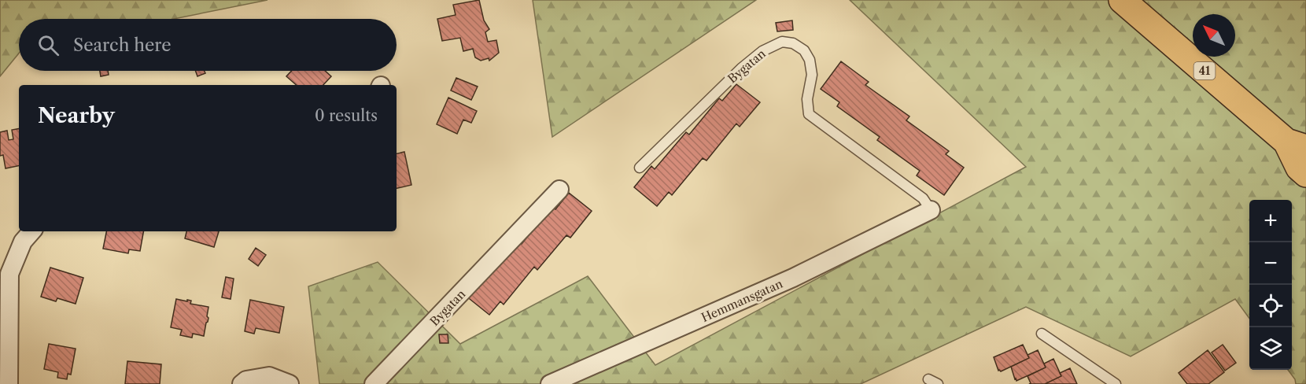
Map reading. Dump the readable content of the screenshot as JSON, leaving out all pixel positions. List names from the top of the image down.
{
  "streets": {
    "main road": ["41"],
    "street": ["Bygatan", "Hemmansgatan"]
  },
  "crossings": [
    ["Bygatan", "Hemmansgatan"]
  ],
  "north": "top left",
  "page": {
    "search": "Search here",
    "heading": ["Nearby", "0 results"],
    "map_buttons": ["+", "−"]
  }
}
